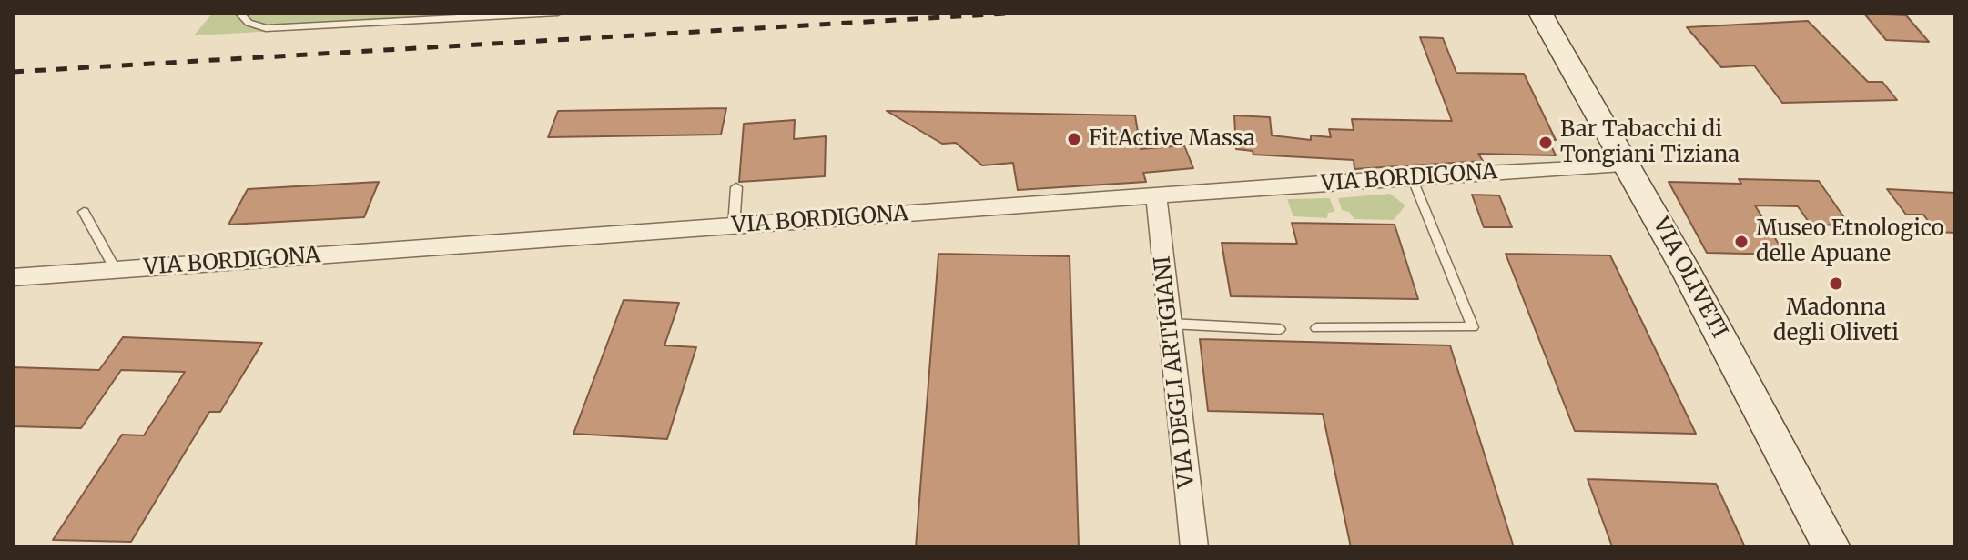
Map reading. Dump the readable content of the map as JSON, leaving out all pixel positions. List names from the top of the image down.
{
  "streets": {
    "main road": ["VIA OLIVETI"],
    "street": ["VIA BORDIGONA", "VIA DEGLI ARTIGIANI"]
  },
  "crossings": [
    ["VIA BORDIGONA", "VIA OLIVETI"],
    ["VIA BORDIGONA", "VIA DEGLI ARTIGIANI"]
  ],
  "places": [
    "FitActive Massa",
    "Bar Tabacchi di Tongiani Tiziana",
    "Museo Etnologico delle Apuane",
    "Madonna degli Oliveti"
  ]
}
